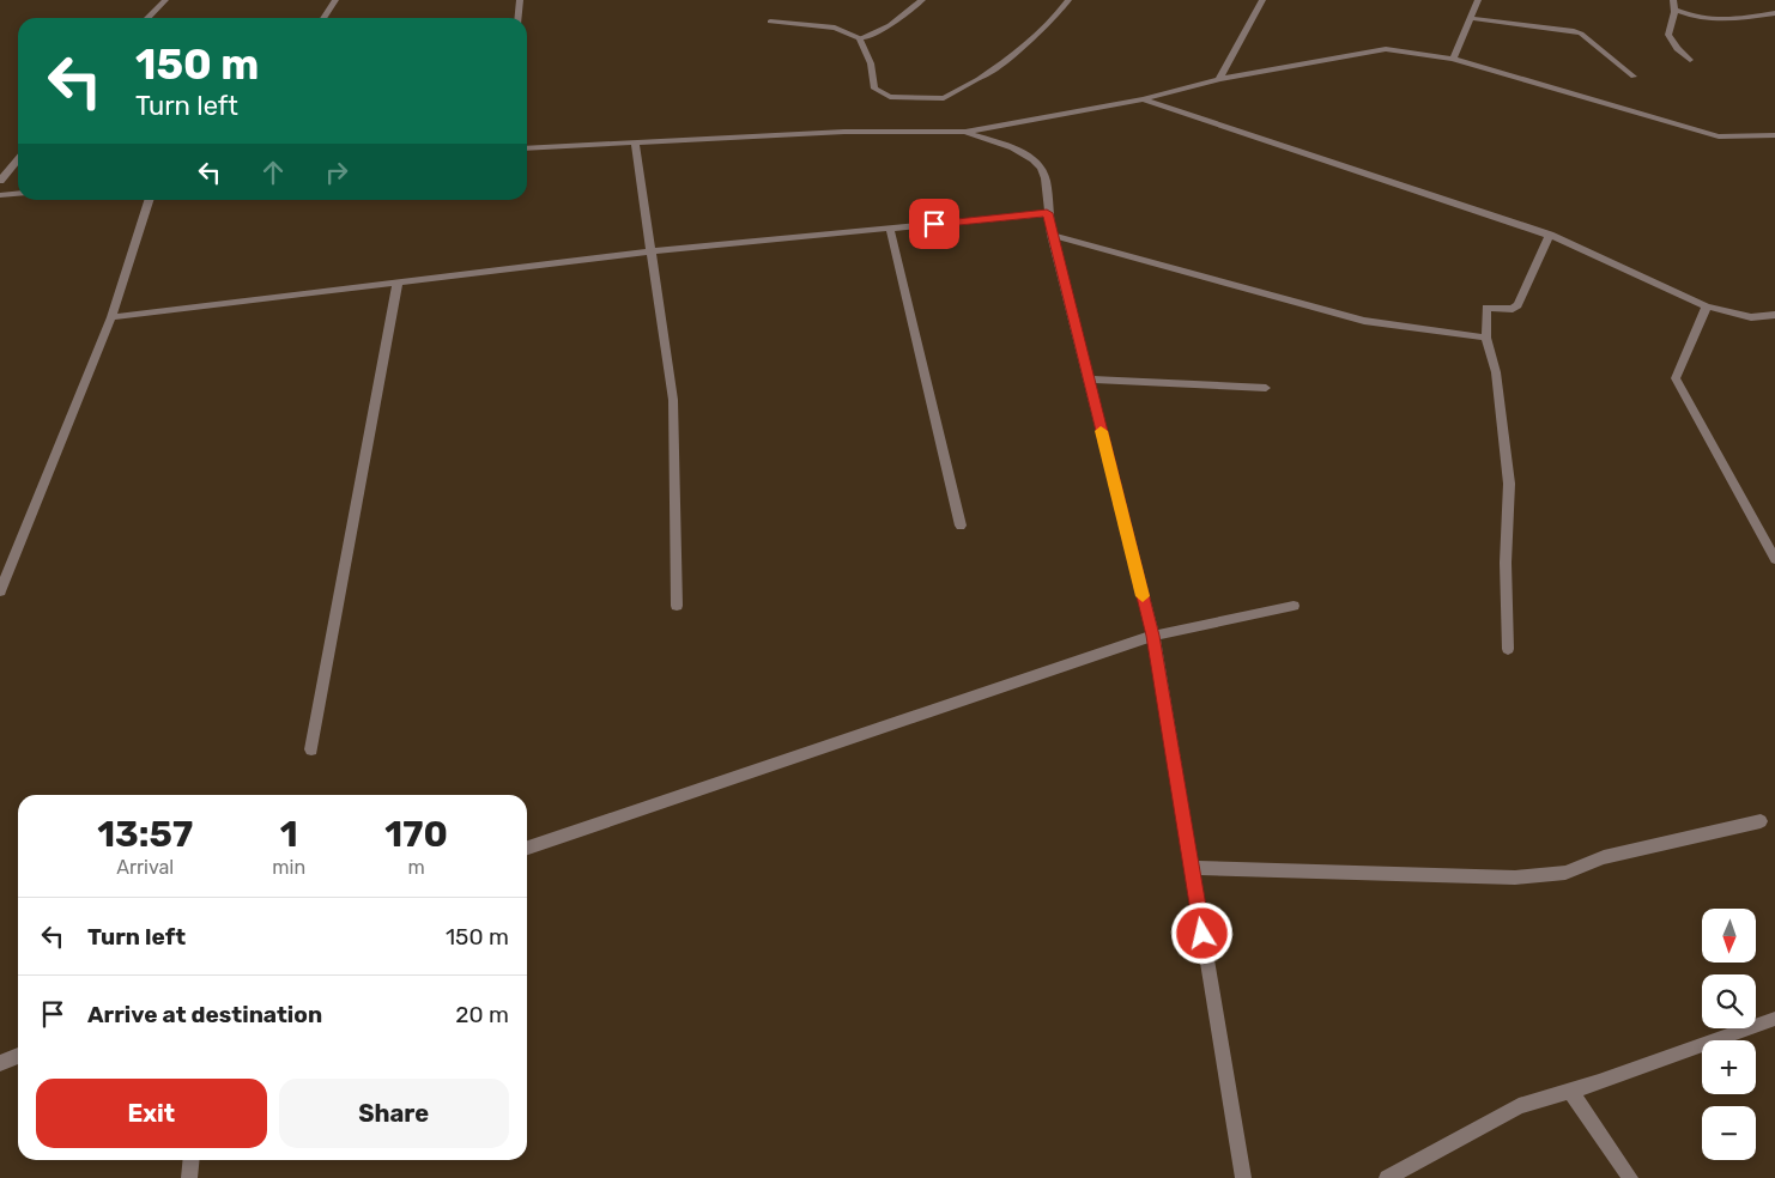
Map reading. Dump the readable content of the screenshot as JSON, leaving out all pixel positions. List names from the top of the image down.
{
  "north": "bottom",
  "page": {
    "turn": ["150 m", "Turn left"],
    "eta": [
      "13:57",
      "Arrival",
      "1",
      "min",
      "170",
      "m"
    ],
    "list": [
      {
        "name": "Turn left",
        "value": "150 m"
      },
      {
        "name": "Arrive at destination",
        "value": "20 m"
      }
    ],
    "map_buttons": ["+", "−"],
    "buttons": ["Exit", "Share"]
  }
}
